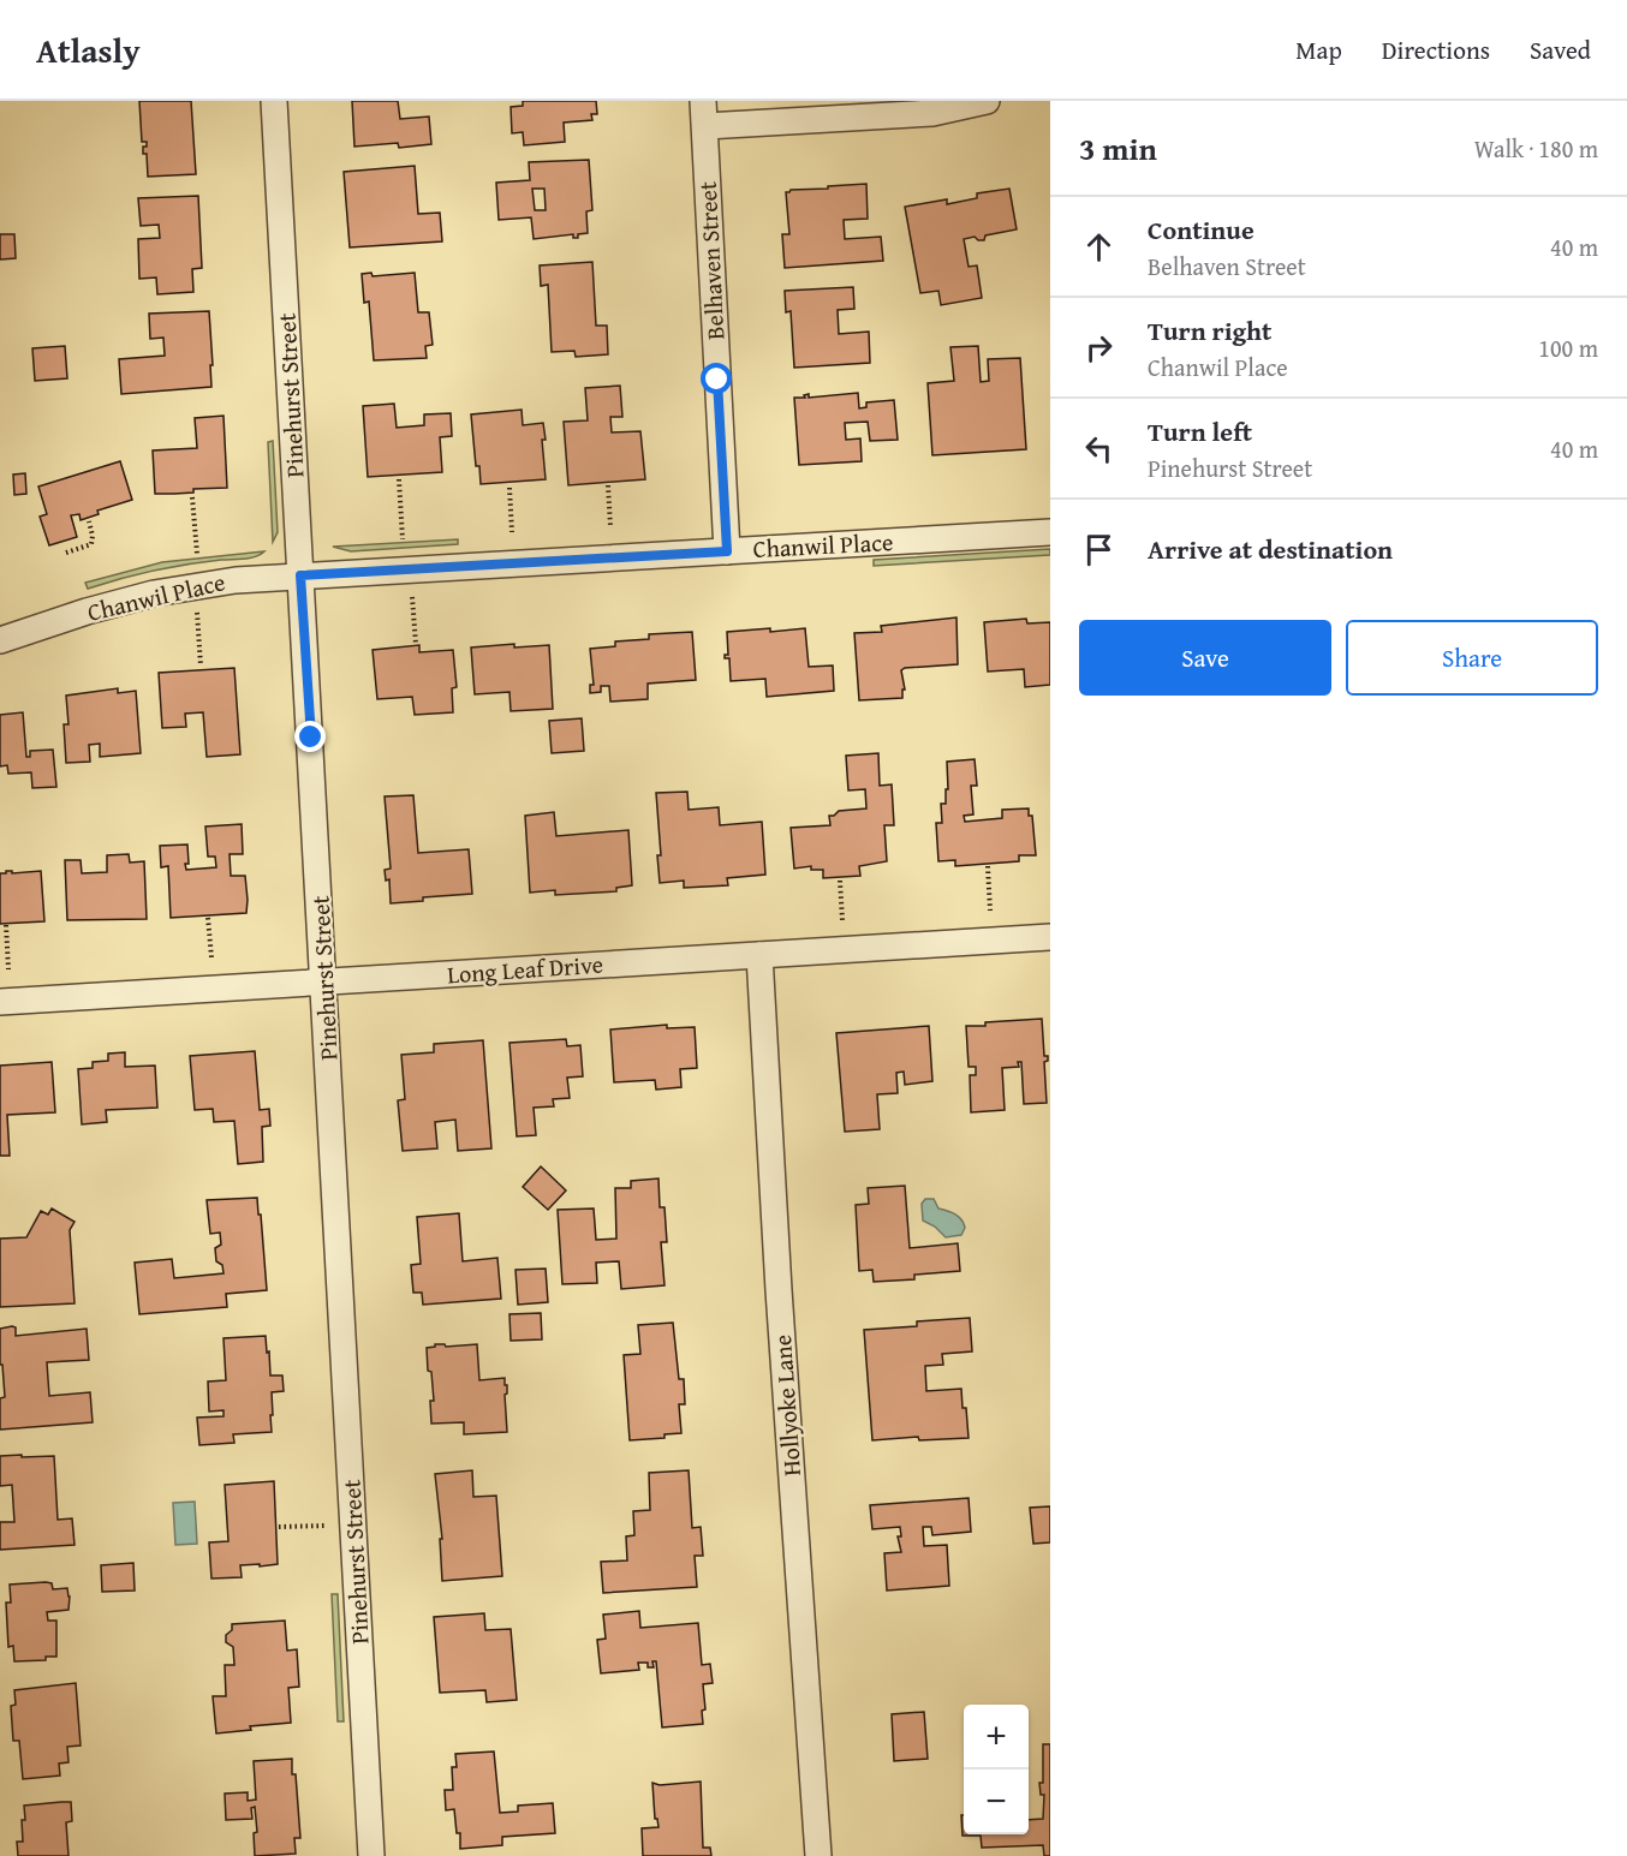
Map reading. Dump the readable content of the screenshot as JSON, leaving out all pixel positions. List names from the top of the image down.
{
  "streets": {
    "street": [
      "Belhaven Street",
      "Pinehurst Street",
      "Chanwil Place",
      "Long Leaf Drive",
      "Hollyoke Lane"
    ]
  },
  "crossings": [
    ["Belhaven Street", "Chanwil Place"],
    ["Pinehurst Street", "Chanwil Place"],
    ["Pinehurst Street", "Long Leaf Drive"],
    ["Long Leaf Drive", "Hollyoke Lane"]
  ],
  "page": {
    "header": "Atlasly",
    "nav": ["Map", "Directions", "Saved"],
    "heading": ["3 min", "Walk · 180 m"],
    "list": [
      ["Continue", "Belhaven Street", "40 m"],
      ["Turn right", "Chanwil Place", "100 m"],
      ["Turn left", "Pinehurst Street", "40 m"],
      "Arrive at destination"
    ],
    "buttons": ["Save", "Share"],
    "map_buttons": ["+", "−"]
  }
}
